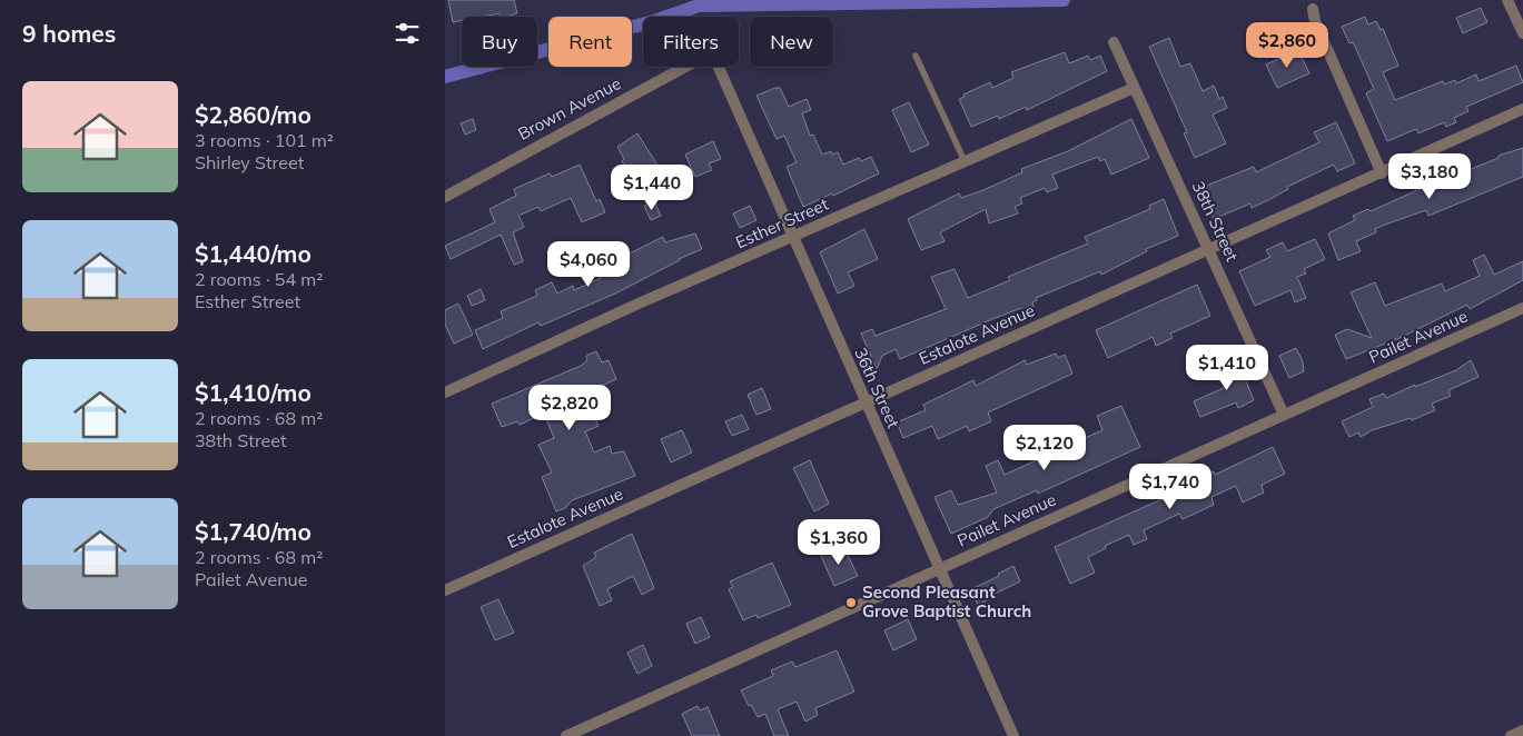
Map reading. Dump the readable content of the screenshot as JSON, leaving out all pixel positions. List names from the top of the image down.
{
  "streets": {
    "street": [
      "Brown Avenue",
      "38th Street",
      "Esther Street",
      "Estalote Avenue",
      "Pailet Avenue",
      "36th Street"
    ]
  },
  "crossings": [
    ["38th Street", "Esther Street"],
    ["38th Street", "Estalote Avenue"],
    ["38th Street", "Pailet Avenue"],
    ["Esther Street", "36th Street"],
    ["Estalote Avenue", "36th Street"],
    ["Pailet Avenue", "36th Street"]
  ],
  "places": ["Second Pleasant Grove Baptist Church"],
  "page": {
    "heading": "9 homes",
    "chip": [
      "Buy",
      "Rent",
      "Filters",
      "New"
    ],
    "price": [
      "$2,860",
      "$3,180",
      "$1,440",
      "$4,060",
      "$1,410",
      "$2,820",
      "$2,120",
      "$1,740",
      "$1,360"
    ],
    "list": [
      {
        "name": "$2,860/mo",
        "note": "3 rooms · 101 m² · Shirley Street"
      },
      {
        "name": "$1,440/mo",
        "note": "2 rooms · 54 m² · Esther Street"
      },
      {
        "name": "$1,410/mo",
        "note": "2 rooms · 68 m² · 38th Street"
      },
      {
        "name": "$1,740/mo",
        "note": "2 rooms · 68 m² · Pailet Avenue"
      }
    ]
  }
}
